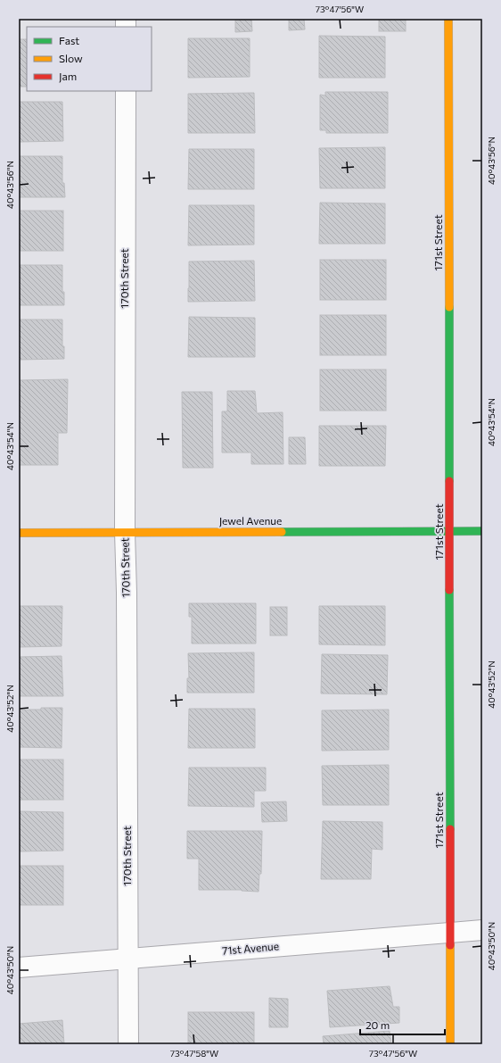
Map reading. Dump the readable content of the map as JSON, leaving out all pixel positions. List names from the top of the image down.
{
  "streets": {
    "street": [
      "171st Street",
      "170th Street",
      "Jewel Avenue",
      "71st Avenue"
    ]
  },
  "crossings": [
    ["171st Street", "Jewel Avenue"],
    ["171st Street", "71st Avenue"],
    ["170th Street", "Jewel Avenue"],
    ["170th Street", "71st Avenue"]
  ],
  "legend": ["Fast", "Slow", "Jam"],
  "scale_bar": "20 m",
  "coordinates": [
    "73°47'56\"W",
    "40°43'56\"N",
    "40°43'54\"N",
    "40°43'52\"N",
    "40°43'50\"N",
    "73°47'58\"W"
  ]
}
